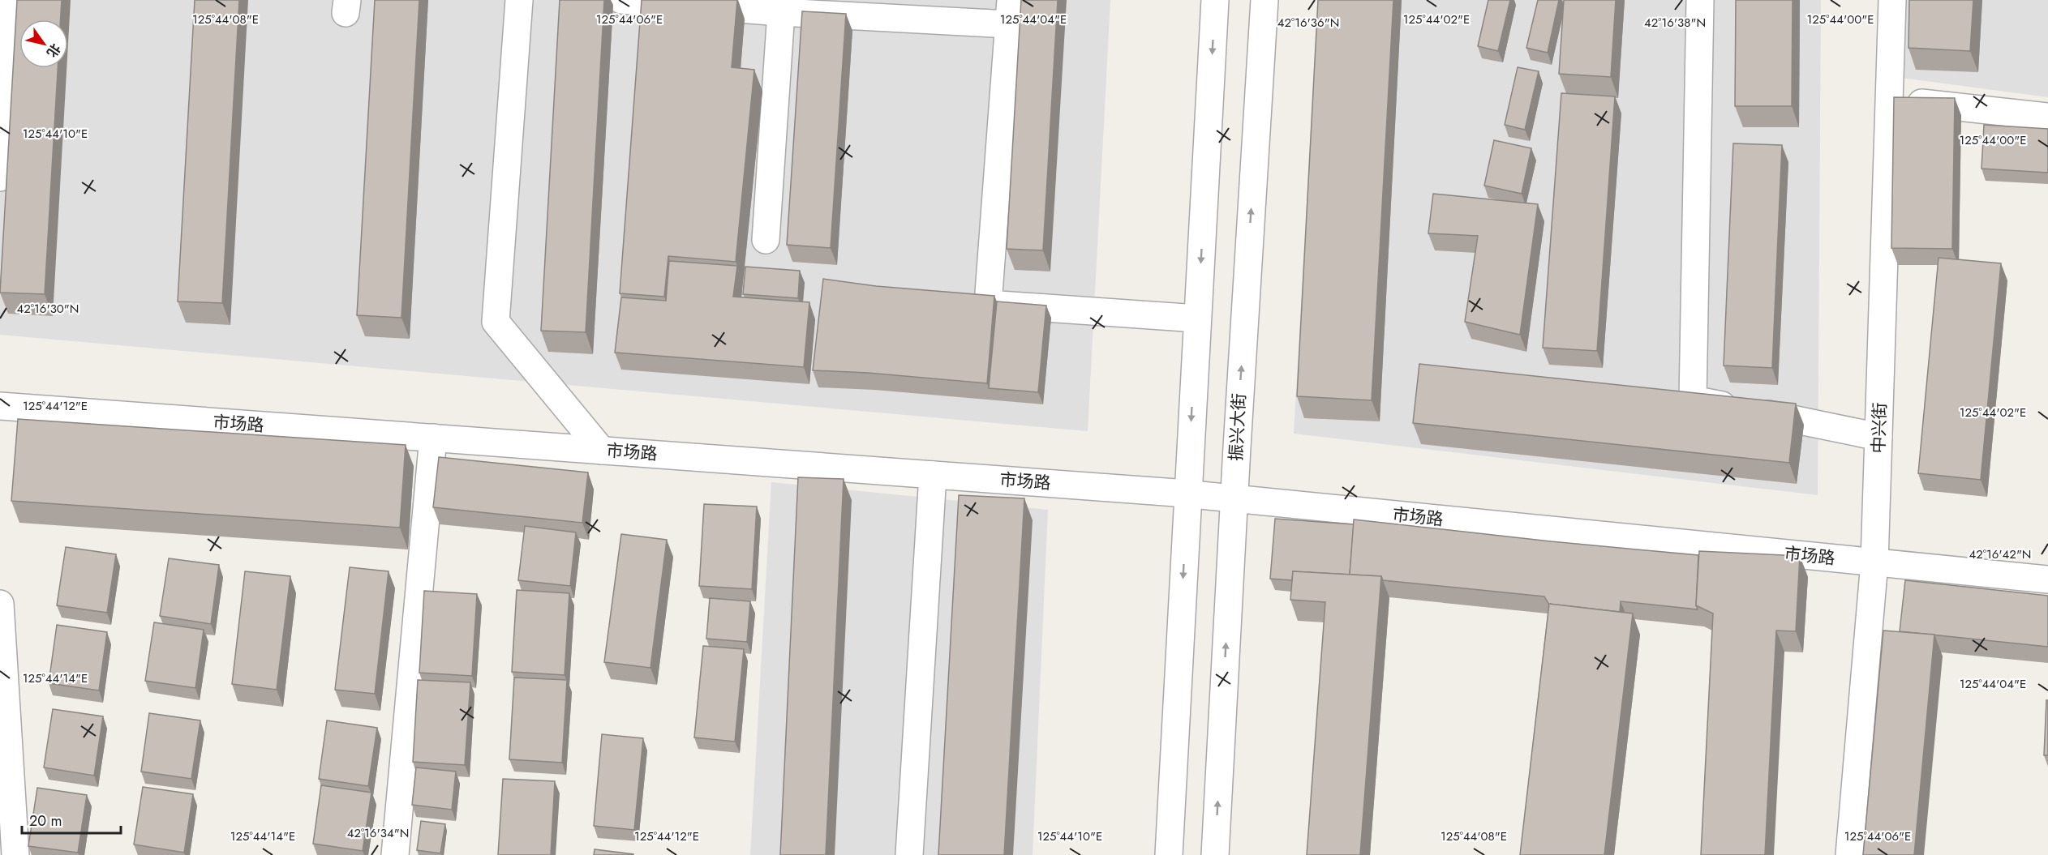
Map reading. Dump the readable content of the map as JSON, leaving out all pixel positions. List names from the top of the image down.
{
  "streets": {
    "street": ["市场路", "振兴大街", "中兴街"]
  },
  "crossings": [
    ["市场路", "振兴大街"],
    ["市场路", "中兴街"]
  ],
  "scale_bar": "20 m",
  "north": "bottom right",
  "coordinates": [
    "125°44'08\"E",
    "125°44'06\"E",
    "125°44'04\"E",
    "125°44'00\"E",
    "125°44'02\"E",
    "42°16'36\"N",
    "42°16'38\"N",
    "125°44'10\"E",
    "42°16'30\"N",
    "125°44'12\"E",
    "42°16'42\"N",
    "125°44'14\"E",
    "42°16'34\"N"
  ]
}
